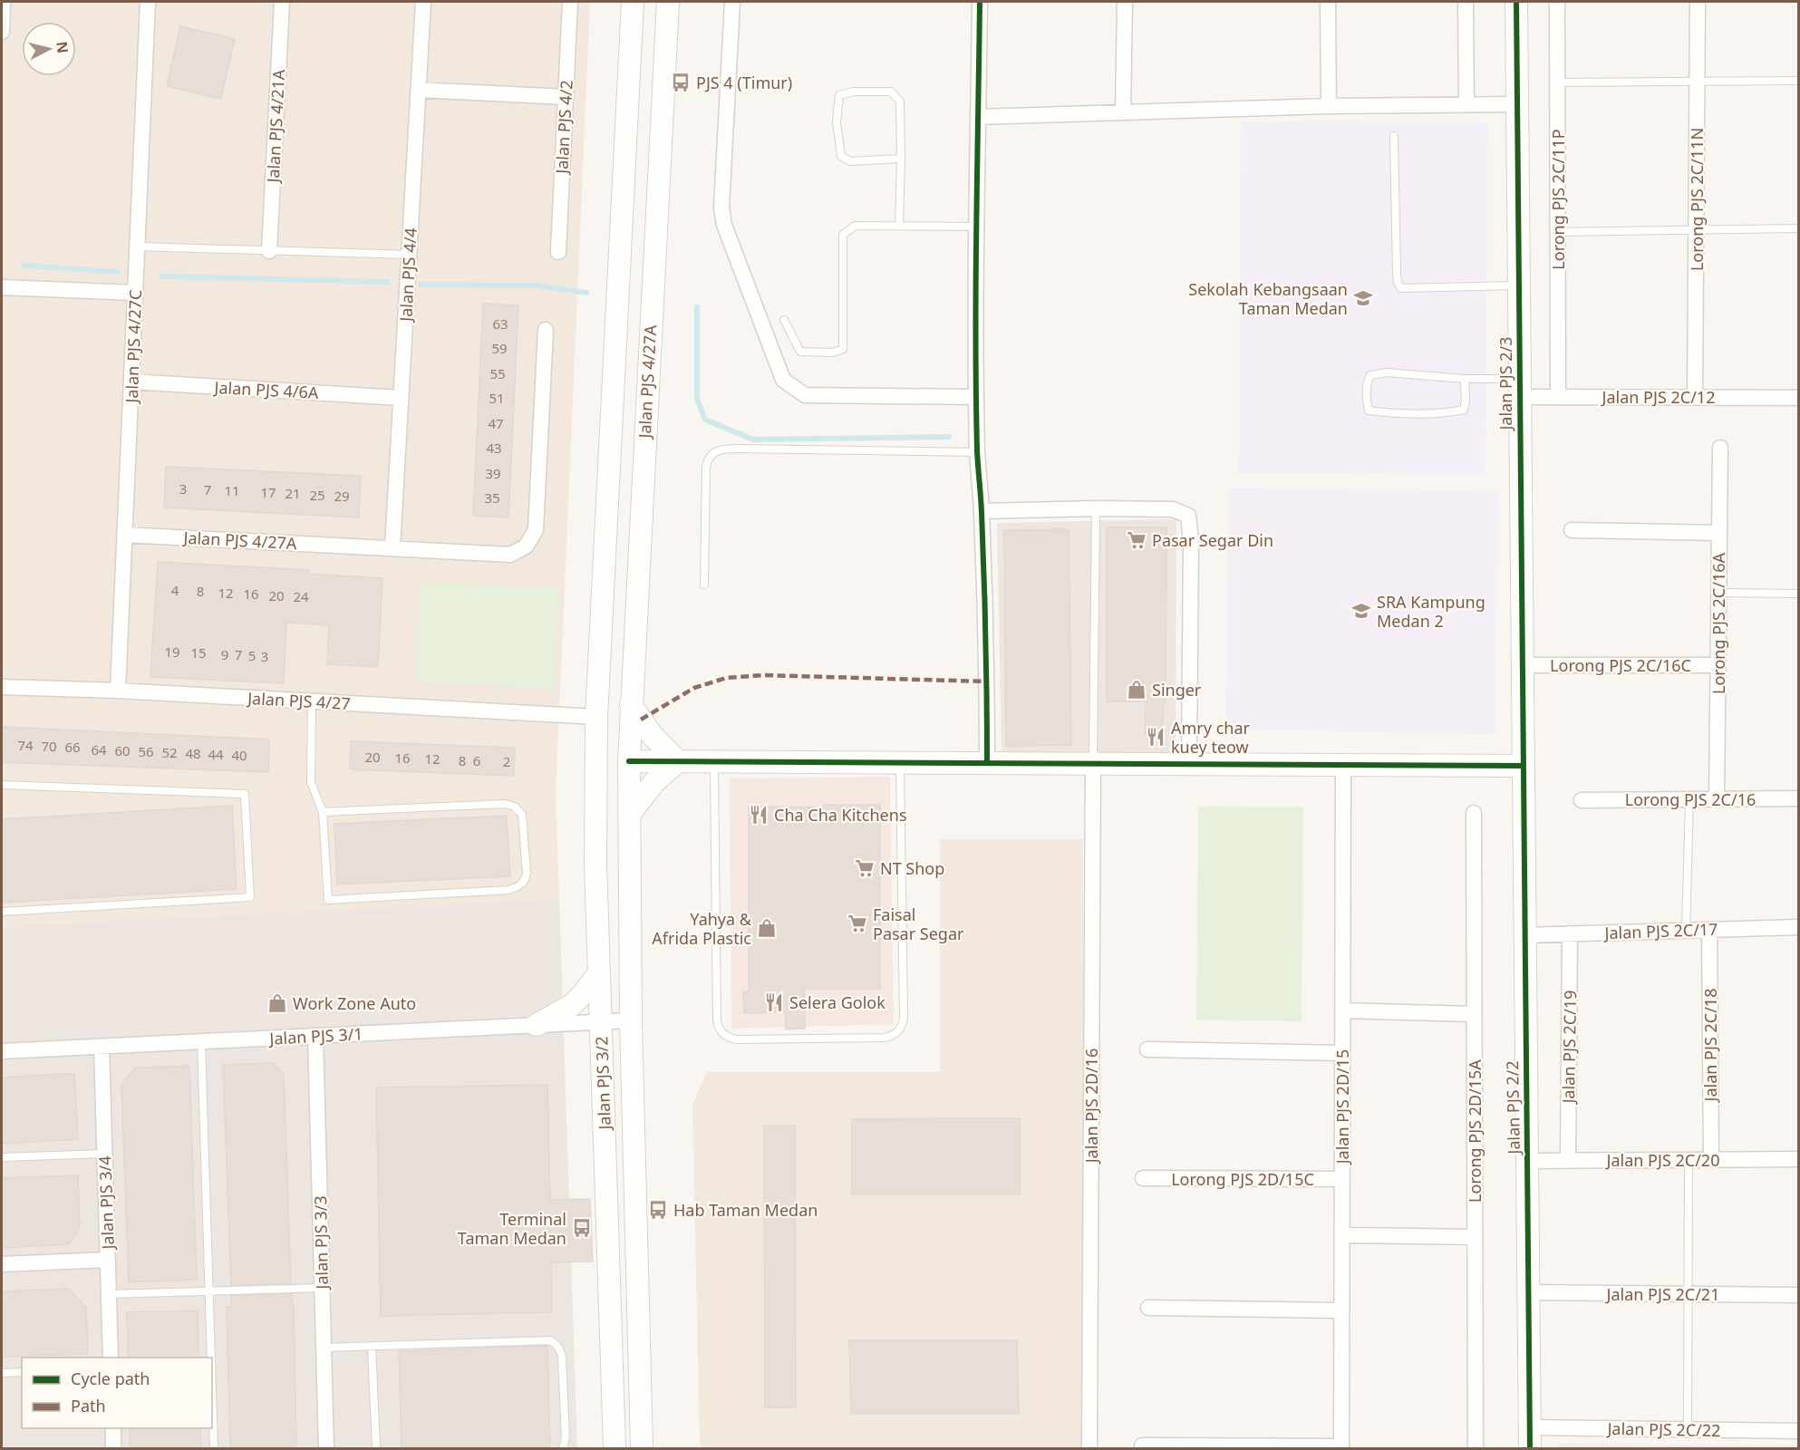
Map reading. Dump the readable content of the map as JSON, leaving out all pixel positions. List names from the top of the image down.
{
  "streets": {
    "main road": [
      "Jalan PJS 4/27A",
      "Jalan PJS 2/3",
      "Jalan PJS 3/2",
      "Jalan PJS 2/2"
    ],
    "street": [
      "Jalan PJS 4/21A",
      "Jalan PJS 4/2",
      "Lorong PJS 2C/11P",
      "Lorong PJS 2C/11N",
      "Jalan PJS 4/4",
      "Jalan PJS 4/27C",
      "Jalan PJS 4/6A",
      "Jalan PJS 2C/12",
      "Lorong PJS 2C/16A",
      "Lorong PJS 2C/16C",
      "Jalan PJS 4/27",
      "Lorong PJS 2C/16",
      "Jalan PJS 2C/17",
      "Jalan PJS 3/1",
      "Jalan PJS 2C/18",
      "Jalan PJS 2C/19",
      "Jalan PJS 2D/16",
      "Jalan PJS 2D/15",
      "Lorong PJS 2D/15A",
      "Jalan PJS 2C/20",
      "Lorong PJS 2D/15C",
      "Jalan PJS 3/4",
      "Jalan PJS 3/3",
      "Jalan PJS 2C/21",
      "Jalan PJS 2C/22"
    ]
  },
  "crossings": [
    ["Lorong PJS 2C/11P", "Jalan PJS 2C/12"],
    ["Lorong PJS 2C/11N", "Jalan PJS 2C/12"],
    ["Jalan PJS 4/4", "Jalan PJS 4/27A"],
    ["Jalan PJS 4/4", "Jalan PJS 4/6A"],
    ["Jalan PJS 4/27C", "Jalan PJS 4/27A"],
    ["Jalan PJS 4/27C", "Jalan PJS 4/6A"],
    ["Jalan PJS 4/27C", "Jalan PJS 4/27"],
    ["Jalan PJS 4/27A", "Jalan PJS 4/27"],
    ["Jalan PJS 4/27A", "Jalan PJS 3/2"],
    ["Jalan PJS 2/3", "Jalan PJS 2C/12"],
    ["Jalan PJS 2/3", "Lorong PJS 2C/16C"],
    ["Jalan PJS 2/3", "Jalan PJS 2/2"],
    ["Lorong PJS 2C/16A", "Lorong PJS 2C/16C"],
    ["Lorong PJS 2C/16A", "Lorong PJS 2C/16"],
    ["Jalan PJS 4/27", "Jalan PJS 3/2"],
    ["Jalan PJS 2C/17", "Jalan PJS 2C/18"],
    ["Jalan PJS 2C/17", "Jalan PJS 2C/19"],
    ["Jalan PJS 2C/17", "Jalan PJS 2/2"],
    ["Jalan PJS 3/1", "Jalan PJS 3/2"],
    ["Jalan PJS 3/1", "Jalan PJS 3/4"],
    ["Jalan PJS 3/1", "Jalan PJS 3/3"],
    ["Jalan PJS 2C/18", "Jalan PJS 2C/20"],
    ["Jalan PJS 2C/19", "Jalan PJS 2C/20"],
    ["Jalan PJS 2D/15", "Lorong PJS 2D/15C"],
    ["Jalan PJS 2/2", "Jalan PJS 2C/20"],
    ["Jalan PJS 2/2", "Jalan PJS 2C/21"],
    ["Jalan PJS 2/2", "Jalan PJS 2C/22"]
  ],
  "places": {
    "bus stop": ["PJS 4 (Timur)", "Hab Taman Medan", "Terminal Taman Medan"],
    "school or university": ["Sekolah Kebangsaan Taman Medan", "SRA Kampung Medan 2"],
    "supermarket": ["Pasar Segar Din", "NT Shop", "Faisal Pasar Segar"],
    "shop": ["Singer", "Yahya & Afrida Plastic", "Work Zone Auto"],
    "restaurant": ["Amry char kuey teow", "Cha Cha Kitchens", "Selera Golok"]
  },
  "house_numbers": [
    "63",
    "59",
    "55",
    "51",
    "47",
    "43",
    "39",
    "3",
    "7",
    "11",
    "17",
    "21",
    "25",
    "29",
    "35",
    "4",
    "8",
    "12",
    "16",
    "20",
    "24",
    "19",
    "15",
    "9",
    "7",
    "5",
    "3",
    "74",
    "70",
    "66",
    "64",
    "60",
    "56",
    "52",
    "48",
    "44",
    "40",
    "20",
    "16",
    "12",
    "8",
    "6",
    "2"
  ],
  "legend": ["Cycle path", "Path"],
  "north": "right"
}
